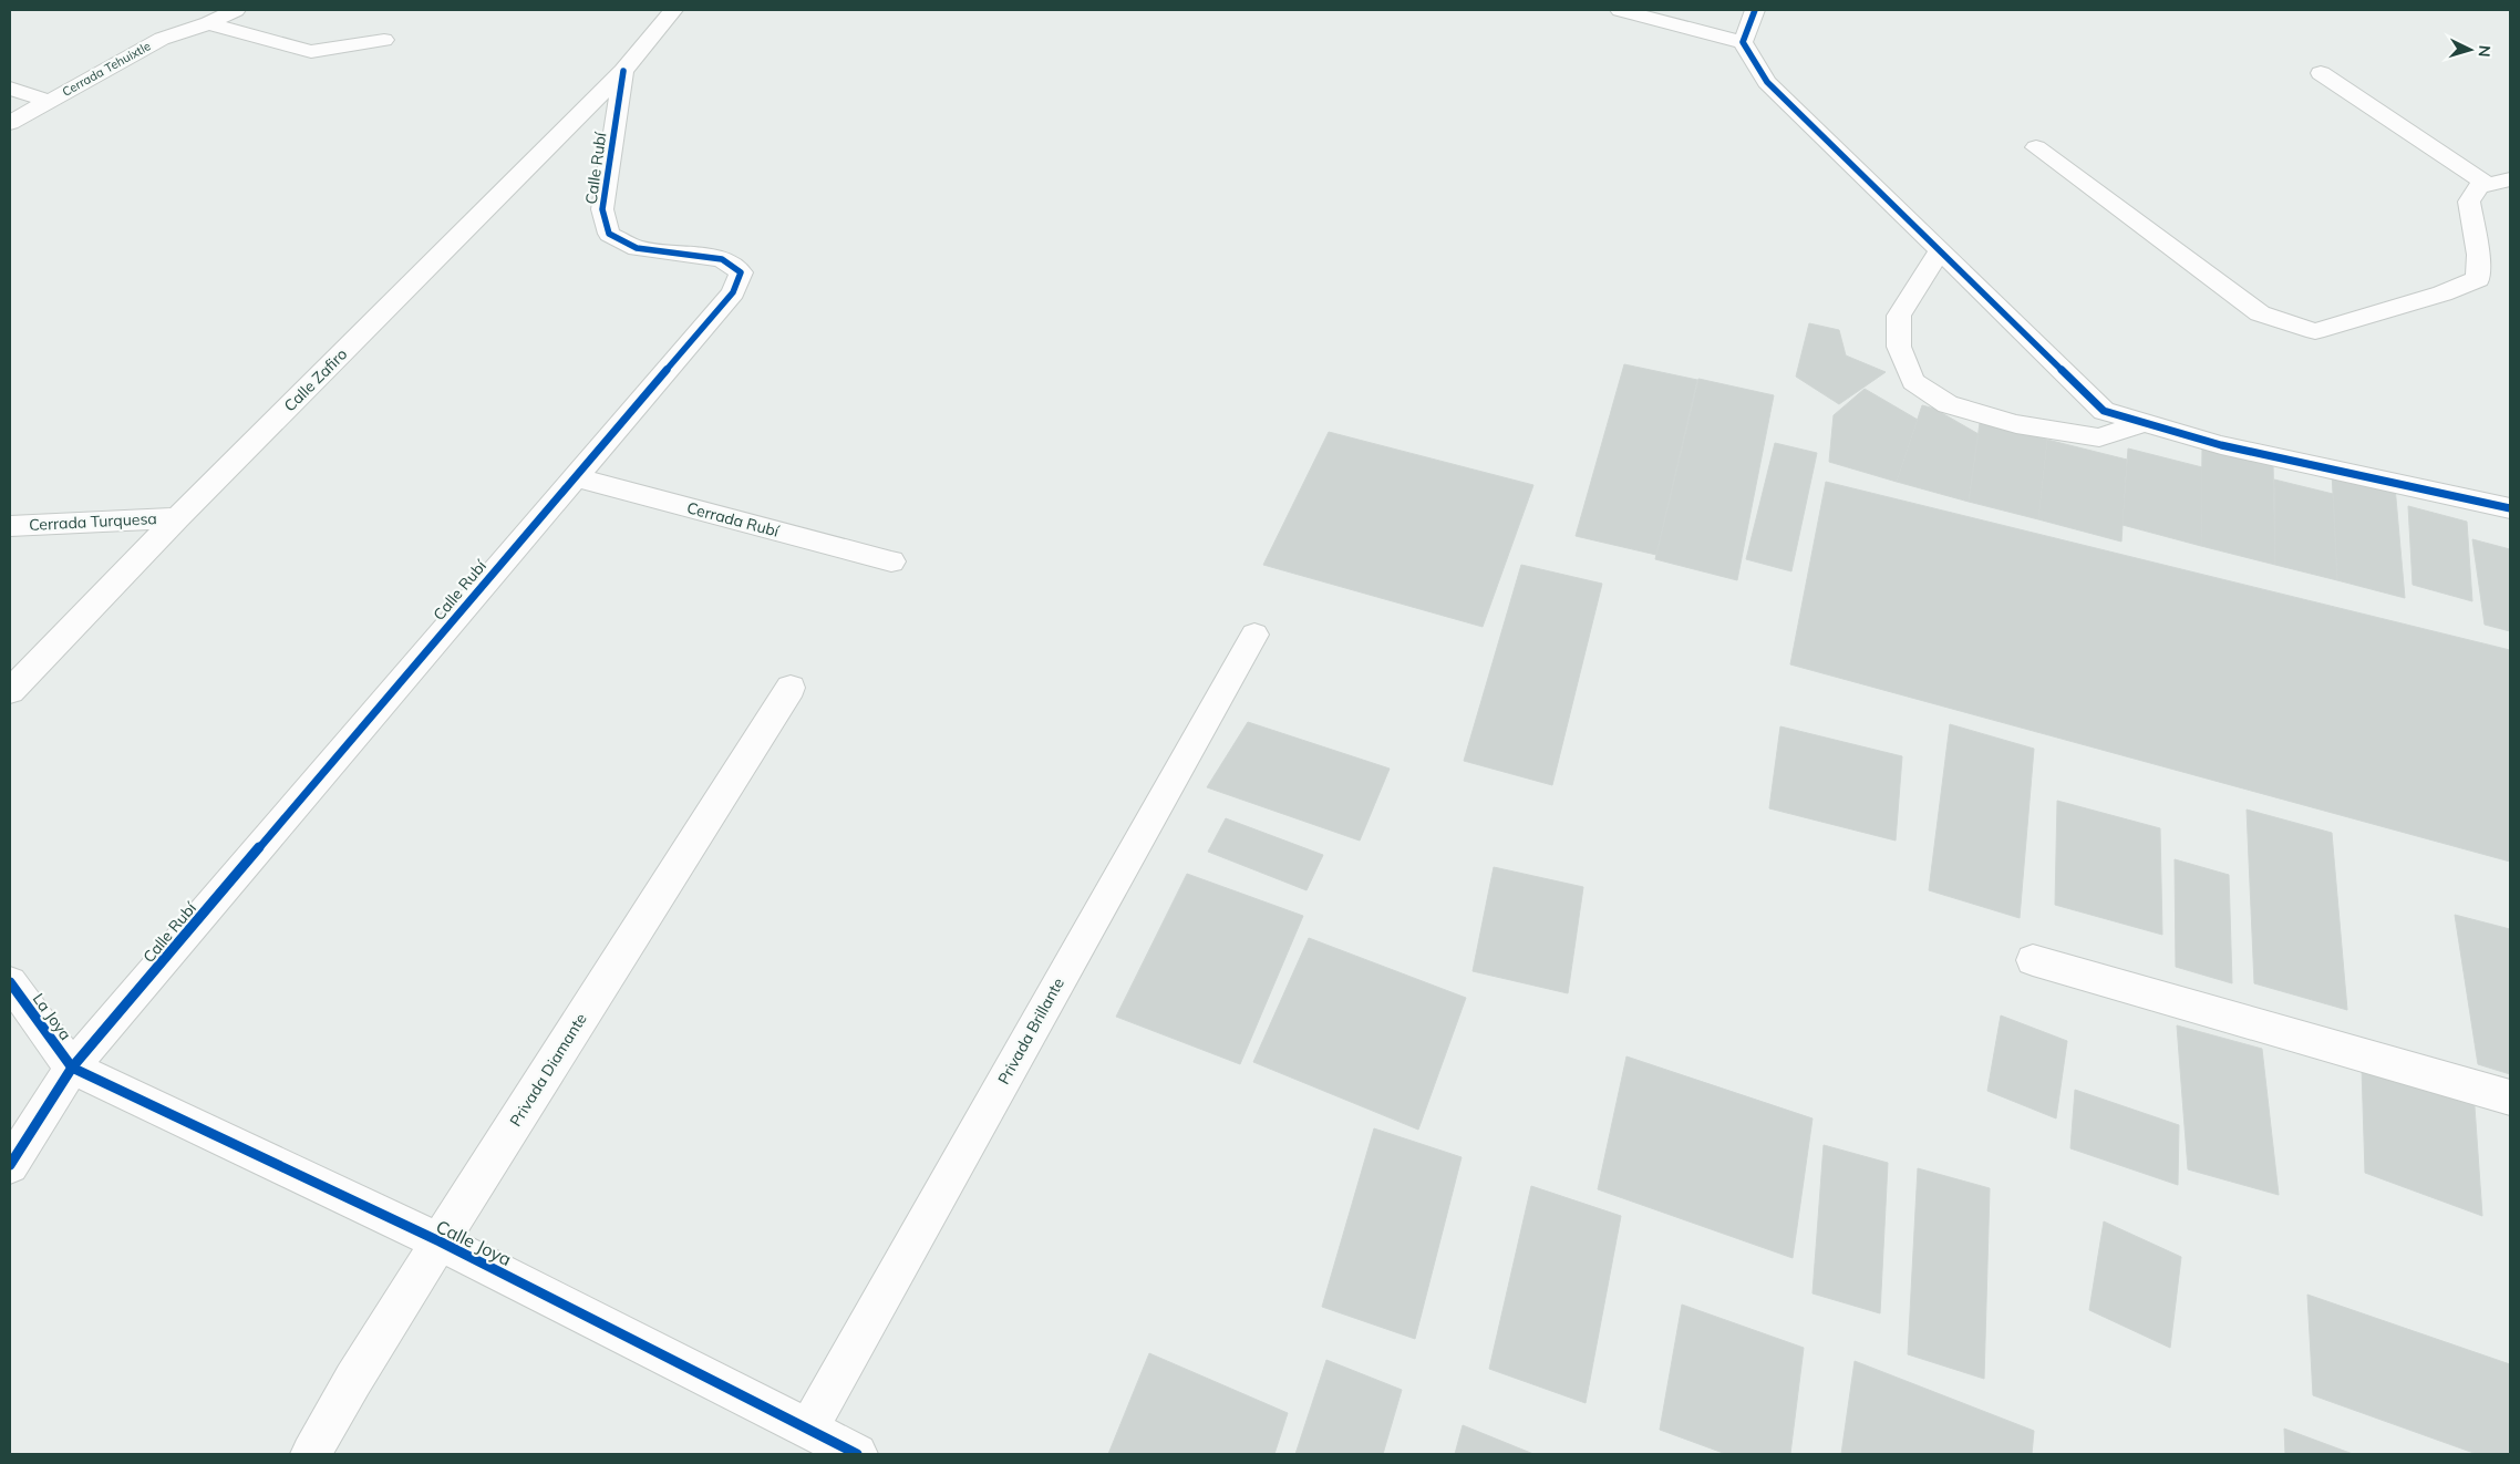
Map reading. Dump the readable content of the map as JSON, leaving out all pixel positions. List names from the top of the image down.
{
  "streets": {
    "street": [
      "Cerrada Tehuixtle",
      "Calle Rubí",
      "Calle Zafiro",
      "Cerrada Rubí",
      "Cerrada Turquesa",
      "La Joya",
      "Privada Brillante",
      "Privada Diamante",
      "Calle Joya"
    ]
  },
  "crossings": [
    ["Calle Rubí", "Calle Zafiro"],
    ["Calle Rubí", "Cerrada Rubí"],
    ["Calle Rubí", "La Joya"],
    ["Calle Rubí", "Calle Joya"],
    ["Calle Zafiro", "Cerrada Turquesa"],
    ["La Joya", "Calle Joya"],
    ["Privada Brillante", "Calle Joya"],
    ["Privada Diamante", "Calle Joya"]
  ],
  "north": "right"
}
